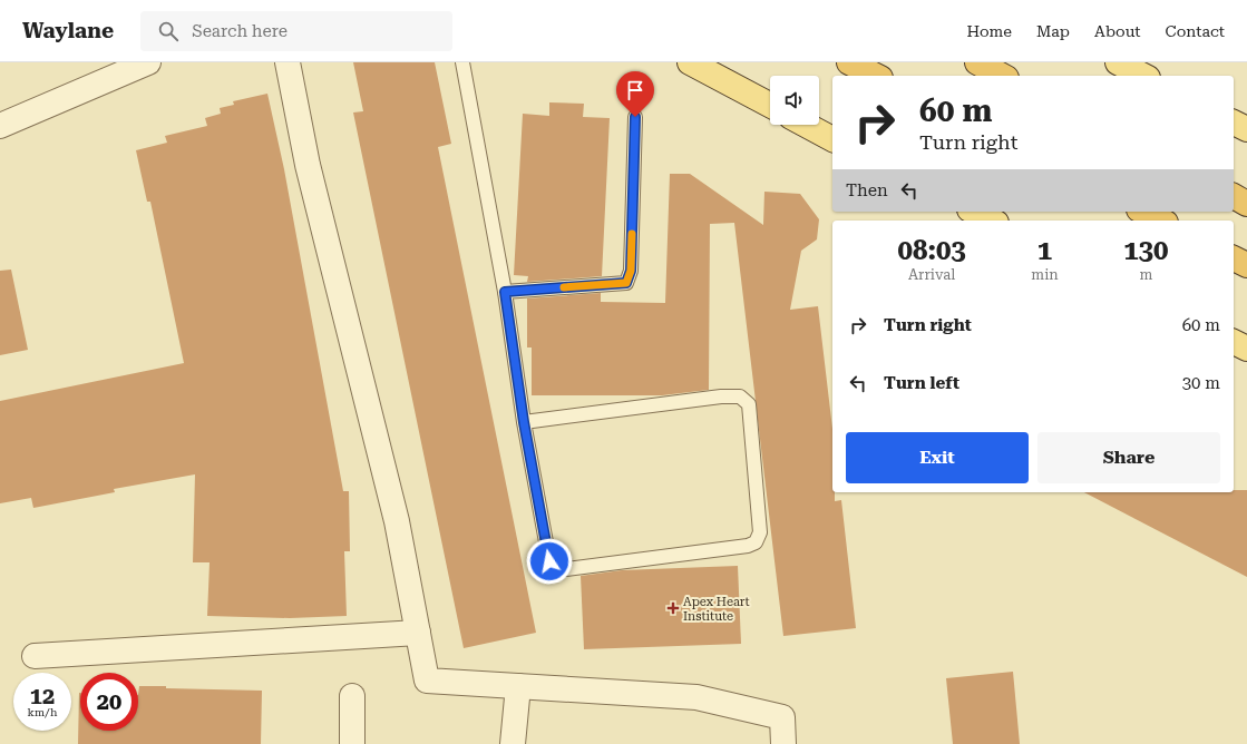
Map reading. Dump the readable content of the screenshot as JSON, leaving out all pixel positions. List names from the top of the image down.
{
  "places": {
    "health": ["Apex Heart Institute"]
  },
  "page": {
    "header": "Waylane",
    "search": "Search here",
    "nav": [
      "Home",
      "Map",
      "About",
      "Contact"
    ],
    "turn": ["60 m", "Turn right"],
    "then": "Then",
    "eta": [
      "08:03",
      "Arrival",
      "1",
      "min",
      "130",
      "m"
    ],
    "list": [
      {
        "name": "Turn right",
        "value": "60 m"
      },
      {
        "name": "Turn left",
        "value": "30 m"
      }
    ],
    "buttons": ["Exit", "Share"],
    "speed": "12 km/h",
    "limit": "20"
  }
}
